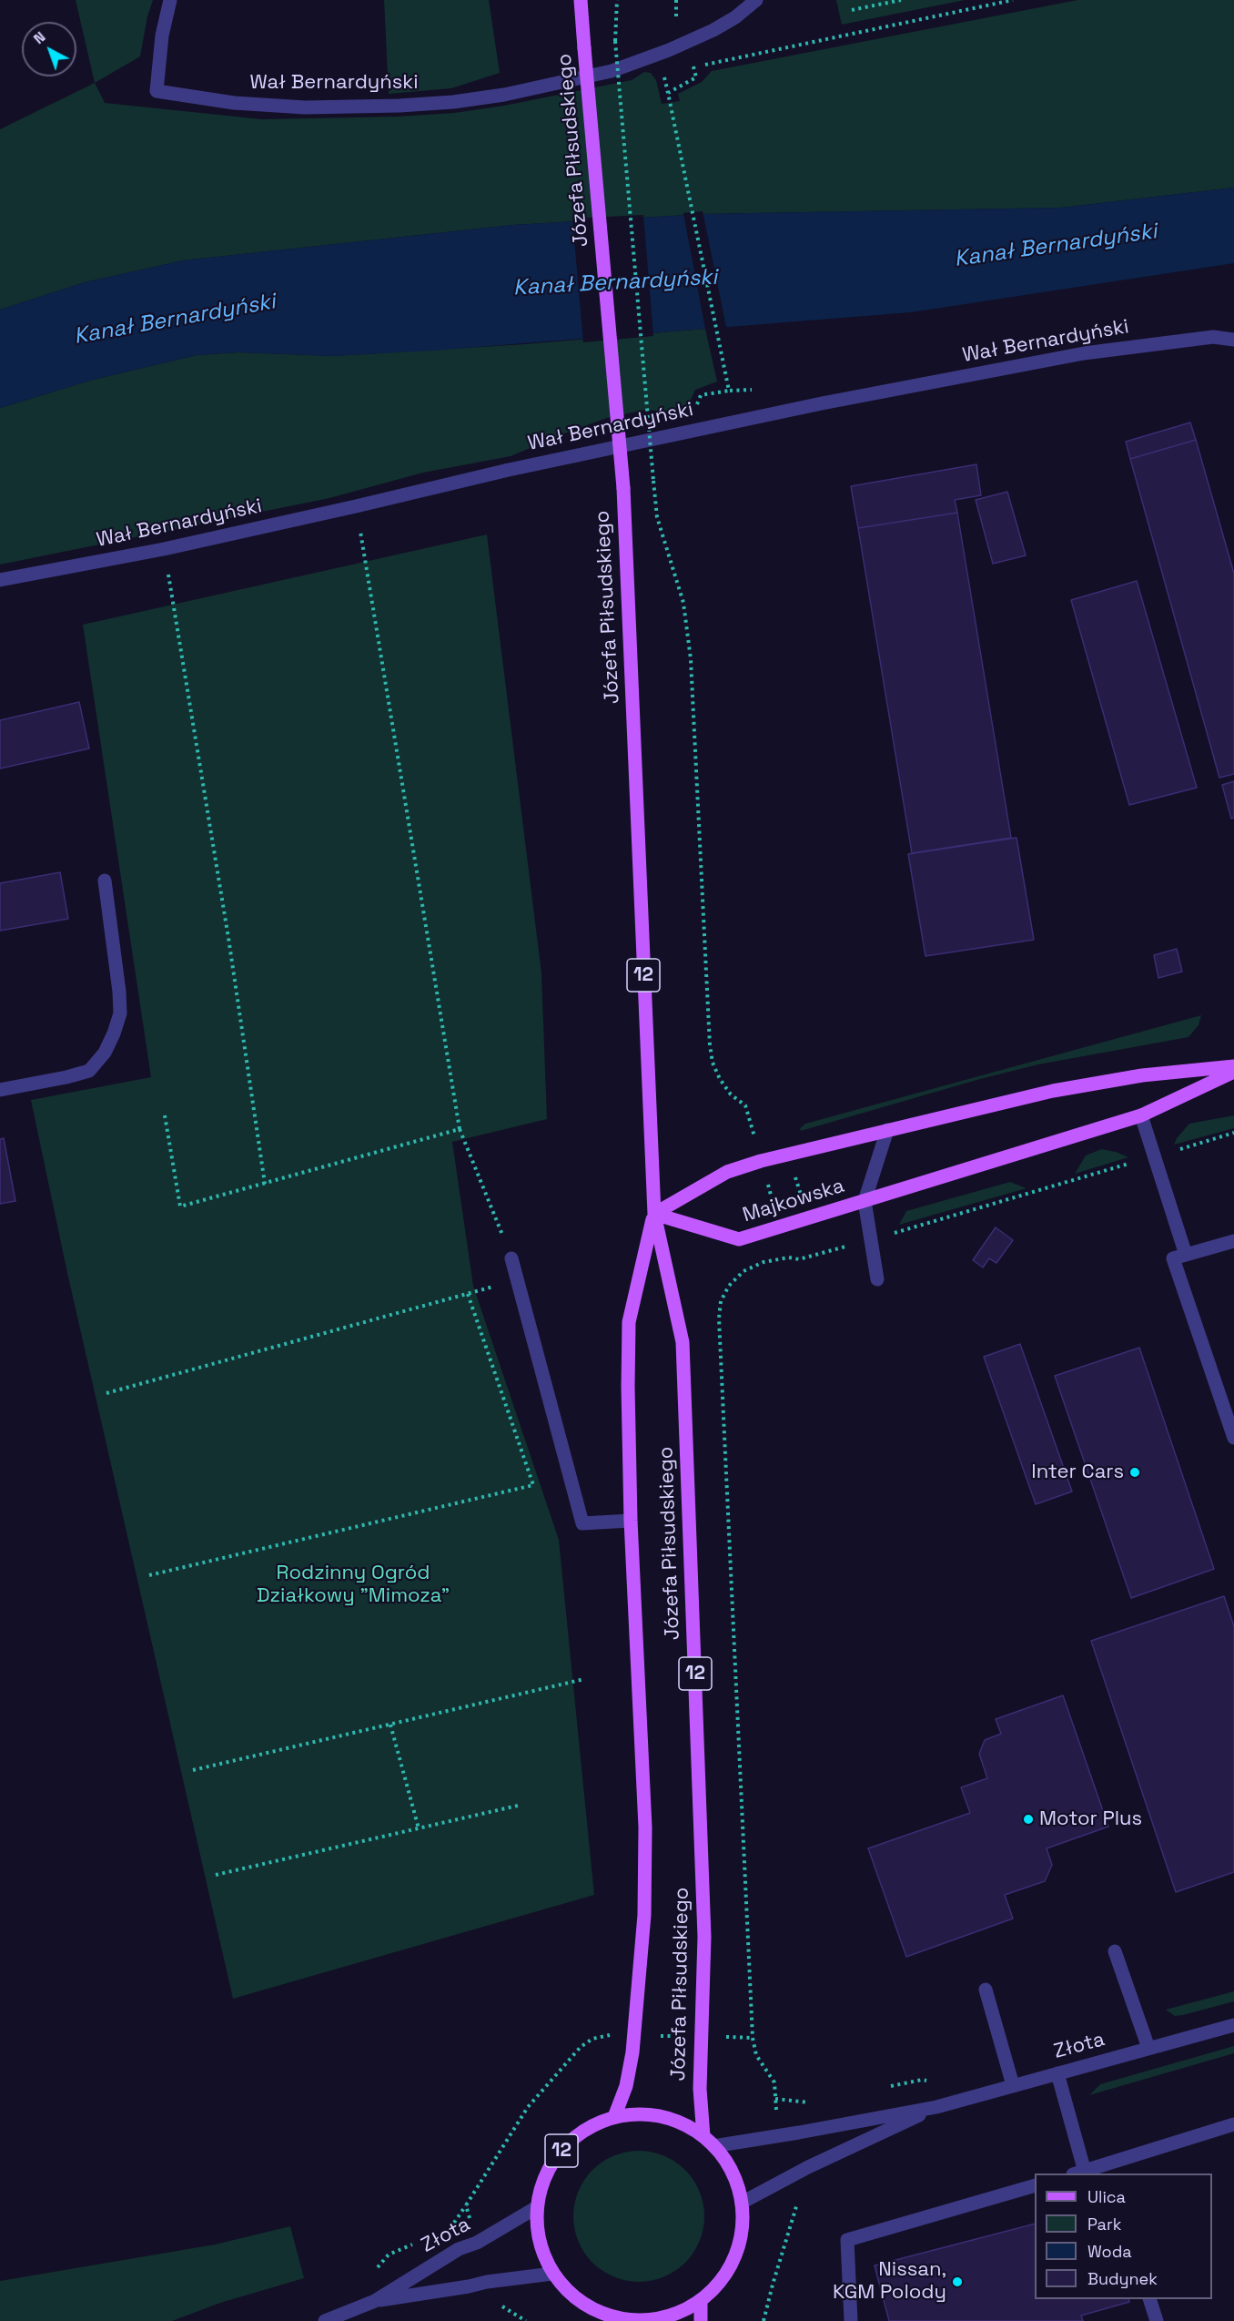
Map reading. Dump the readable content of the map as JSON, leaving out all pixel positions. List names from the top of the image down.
{
  "streets": {
    "main road": ["Józefa Piłsudskiego", "12", "Majkowska"],
    "street": ["Wał Bernardyński", "Złota"]
  },
  "crossings": [
    ["Józefa Piłsudskiego", "12"],
    ["Józefa Piłsudskiego", "Majkowska"],
    ["Józefa Piłsudskiego", "Złota"],
    ["12", "Złota"]
  ],
  "water": ["Kanał Bernardyński"],
  "parks": ["Rodzinny Ogród Działkowy \"Mimoza\""],
  "places": ["Inter Cars", "Motor Plus", "Nissan, KGM Polody"],
  "legend": [
    "Ulica",
    "Park",
    "Woda",
    "Budynek"
  ],
  "north": "top left"
}
